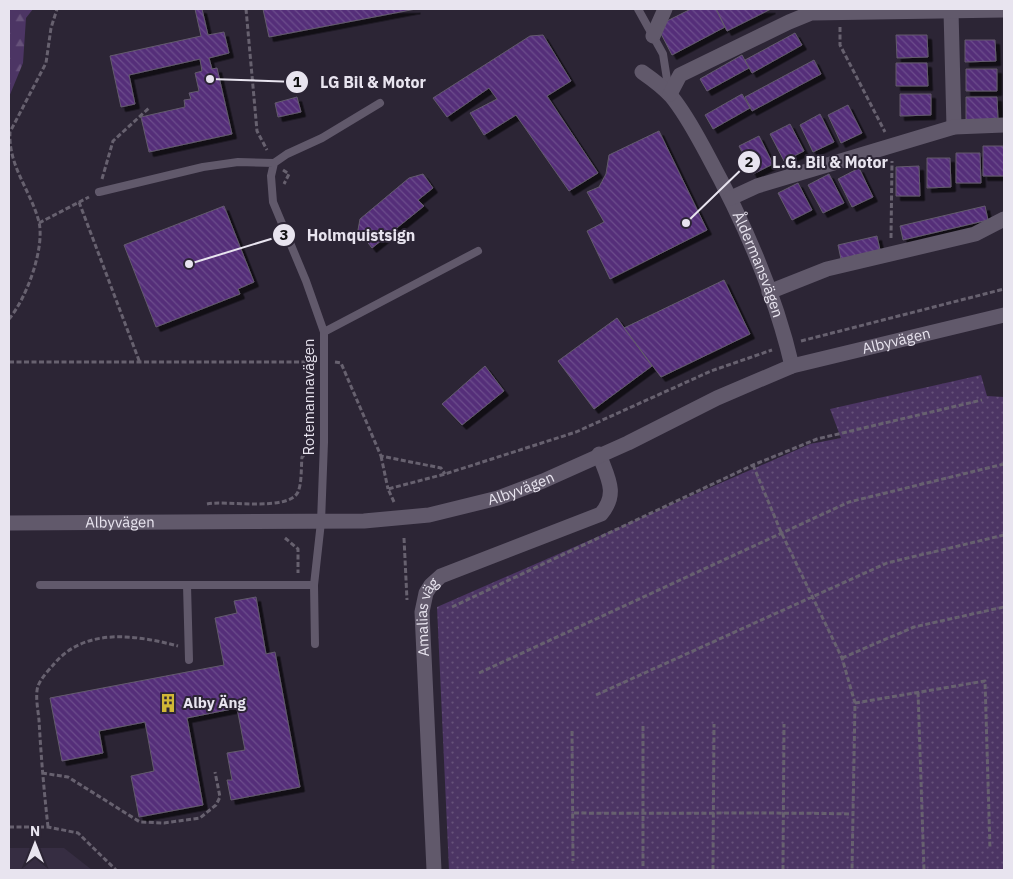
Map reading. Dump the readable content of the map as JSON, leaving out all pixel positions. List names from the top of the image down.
{
  "streets": {
    "street": ["Åldermansvägen", "Albyvägen", "Amalias väg"],
    "lane": ["Rotemannavägen"]
  },
  "crossings": [
    ["Åldermansvägen", "Albyvägen"],
    ["Albyvägen", "Rotemannavägen"],
    ["Albyvägen", "Amalias väg"]
  ],
  "places": {
    "other": ["LG Bil & Motor", "L.G. Bil & Motor", "Holmquistsign"],
    "building": ["Alby Äng"]
  },
  "north": "top"
}
